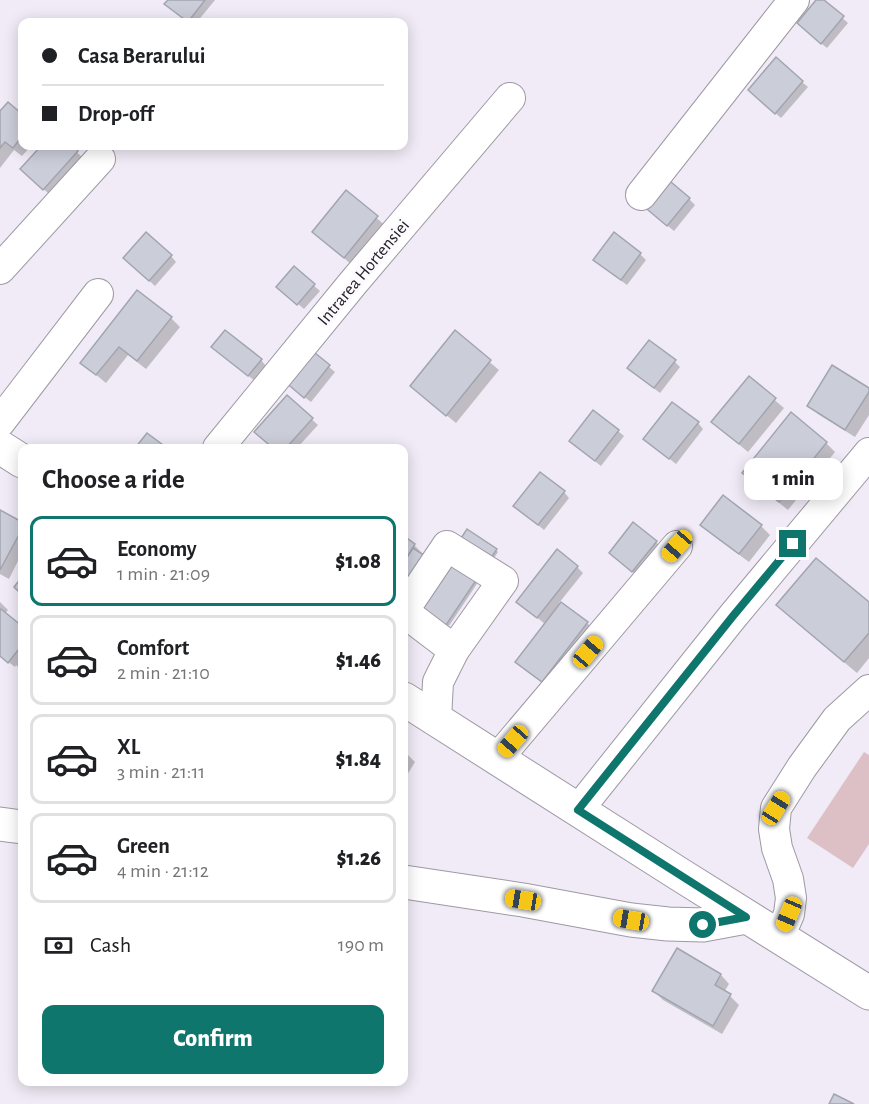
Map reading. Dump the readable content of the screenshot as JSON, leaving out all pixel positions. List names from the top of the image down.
{
  "streets": {
    "street": ["Intrarea Hortensiei"]
  },
  "page": {
    "banner": ["Casa Berarului", "Drop-off"],
    "heading": "Choose a ride",
    "bubble": "1 min",
    "list": [
      {
        "name": "Economy",
        "note": "1 min · 21:09",
        "value": "$1.08"
      },
      {
        "name": "Comfort",
        "note": "2 min · 21:10",
        "value": "$1.46"
      },
      {
        "name": "XL",
        "note": "3 min · 21:11",
        "value": "$1.84"
      },
      {
        "name": "Green",
        "note": "4 min · 21:12",
        "value": "$1.26"
      }
    ],
    "pay": ["Cash", "190 m"],
    "buttons": "Confirm"
  }
}
